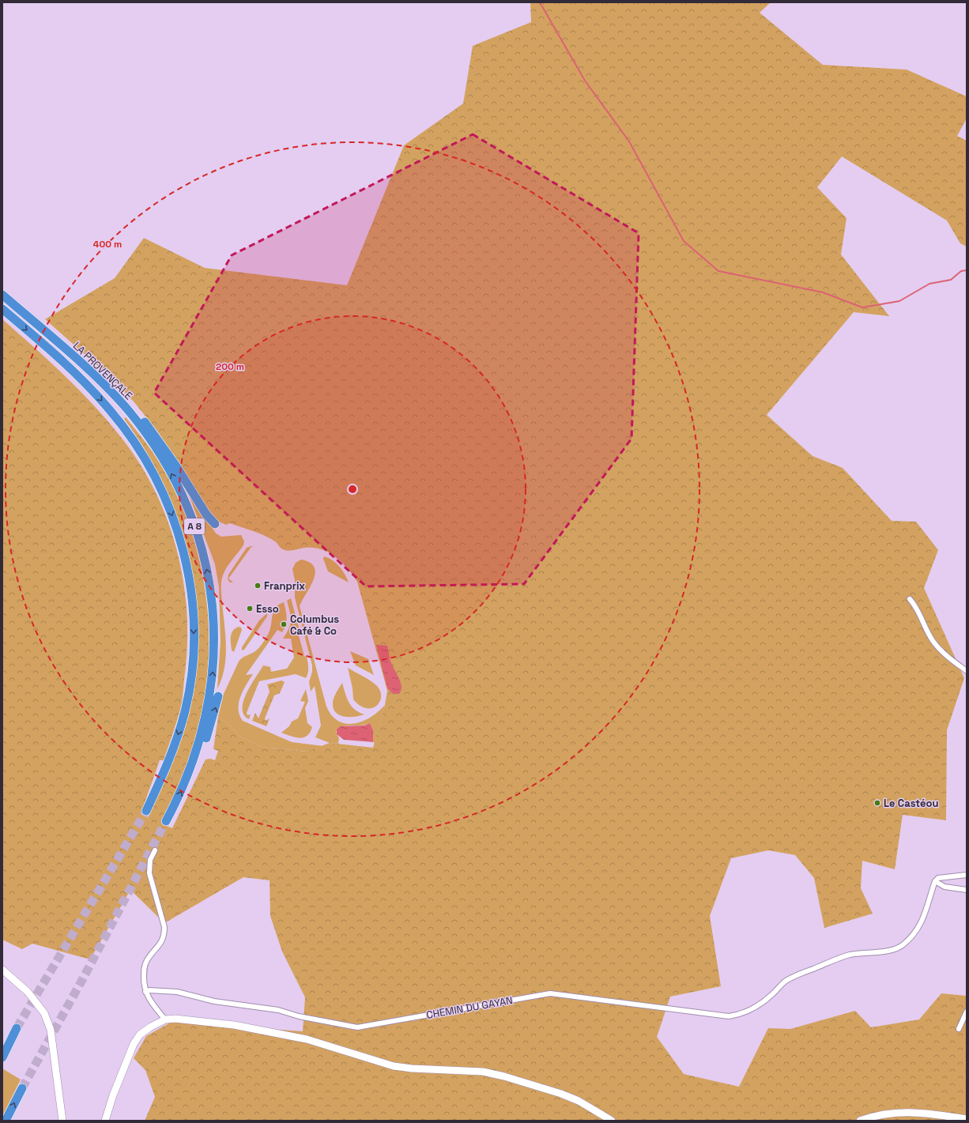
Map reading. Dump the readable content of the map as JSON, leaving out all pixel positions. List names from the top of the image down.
{
  "streets": {
    "highway": ["LA PROVENÇALE", "A 8"],
    "street": ["CHEMIN DU GAYAN"]
  },
  "places": [
    "Franprix",
    "Esso",
    "Columbus Café & Co",
    "Le Castéou"
  ],
  "rings": ["400 m", "200 m"]
}
